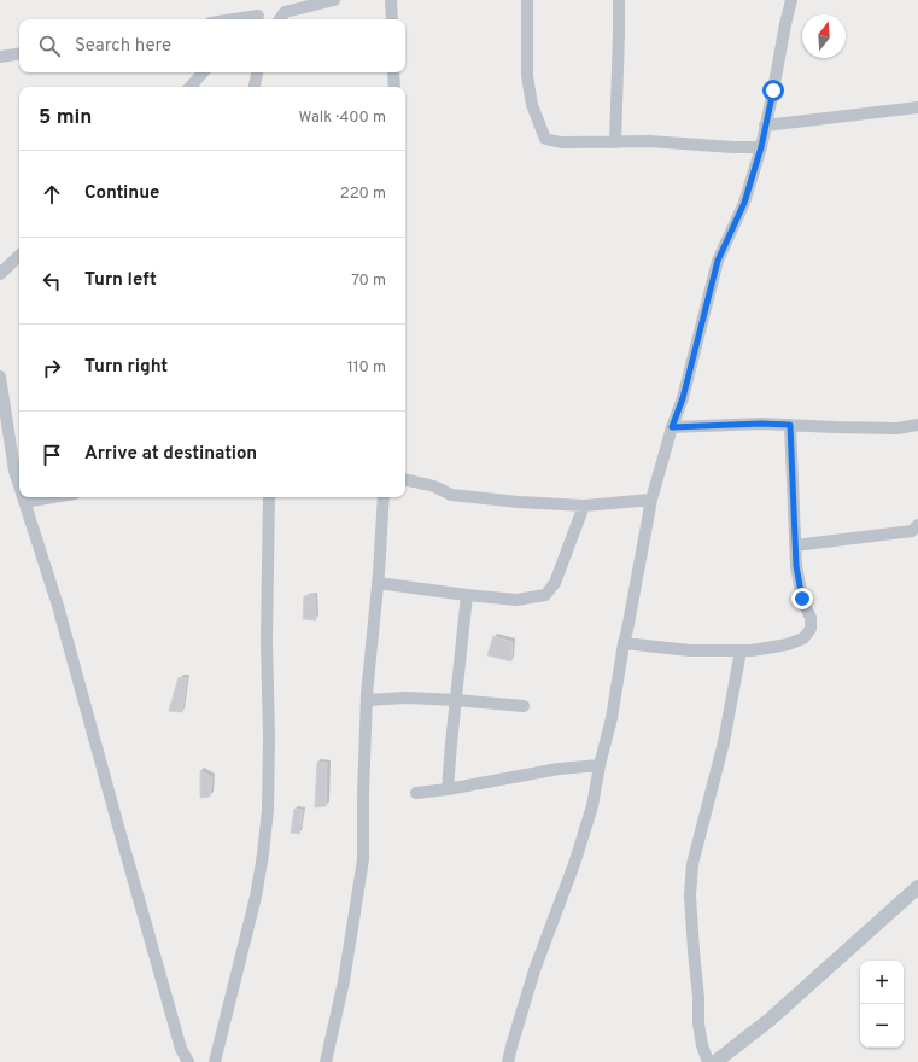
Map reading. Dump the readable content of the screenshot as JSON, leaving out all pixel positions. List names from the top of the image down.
{
  "north": "top",
  "page": {
    "search": "Search here",
    "heading": ["5 min", "Walk · 400 m"],
    "list": [
      ["Continue", "220 m"],
      ["Turn left", "70 m"],
      ["Turn right", "110 m"],
      "Arrive at destination"
    ],
    "map_buttons": ["+", "−"]
  }
}
